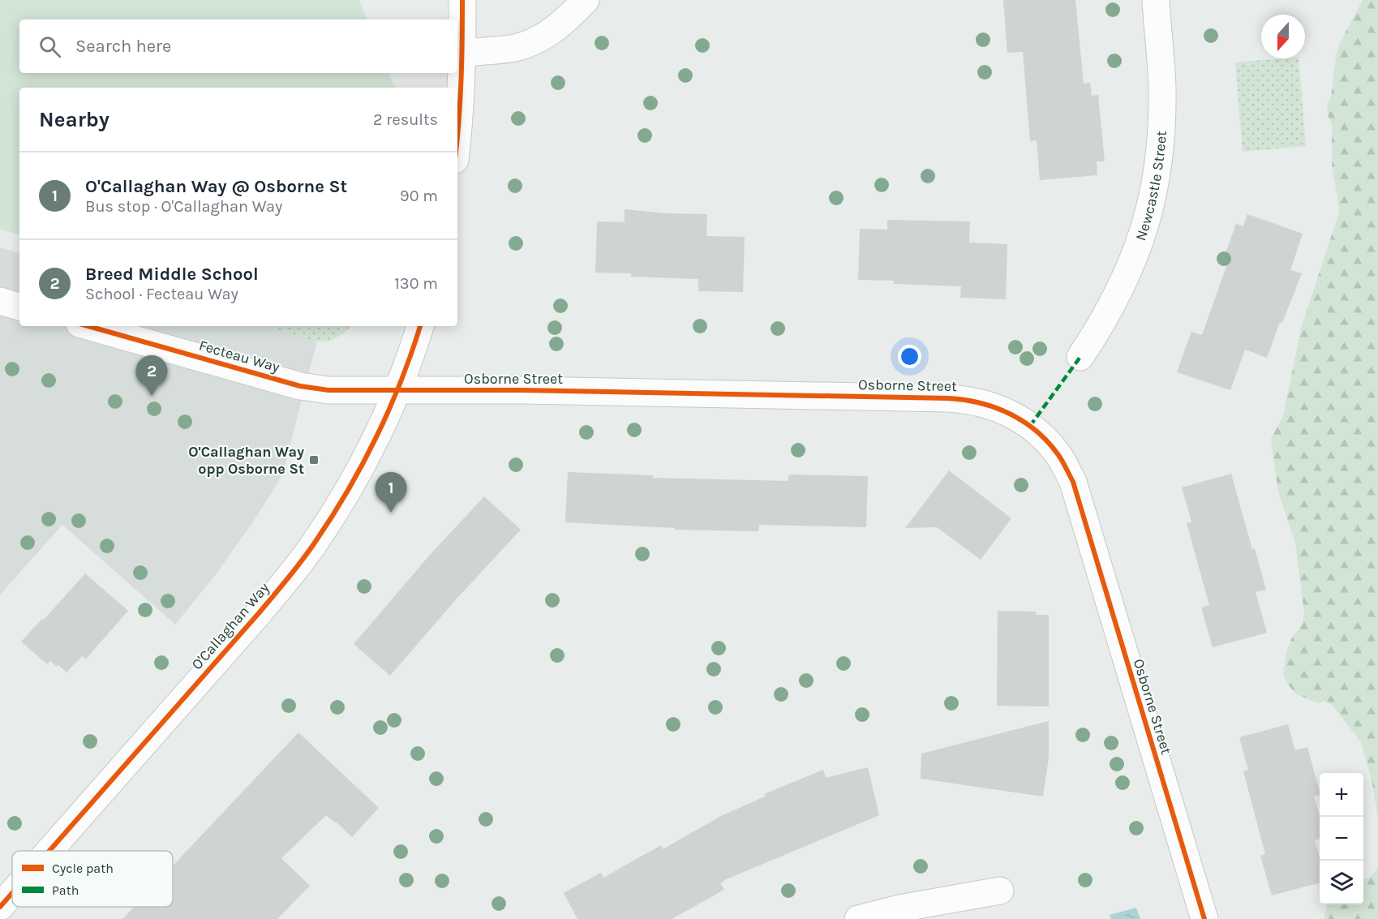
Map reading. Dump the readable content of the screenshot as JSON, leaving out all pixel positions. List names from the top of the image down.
{
  "streets": {
    "street": [
      "Newcastle Street",
      "Fecteau Way",
      "Osborne Street",
      "O'Callaghan Way"
    ]
  },
  "crossings": [
    ["Fecteau Way", "Osborne Street"],
    ["Fecteau Way", "O'Callaghan Way"],
    ["Osborne Street", "O'Callaghan Way"]
  ],
  "places": {
    "transit": ["O'Callaghan Way opp Osborne St"]
  },
  "legend": ["Cycle path", "Path"],
  "north": "bottom",
  "page": {
    "search": "Search here",
    "heading": ["Nearby", "2 results"],
    "list": [
      {
        "mark": "1",
        "name": "O'Callaghan Way @ Osborne St",
        "note": "Bus stop · O'Callaghan Way",
        "value": "90 m"
      },
      {
        "mark": "2",
        "name": "Breed Middle School",
        "note": "School · Fecteau Way",
        "value": "130 m"
      }
    ],
    "pins": ["2", "1"],
    "map_buttons": ["+", "−"]
  }
}
